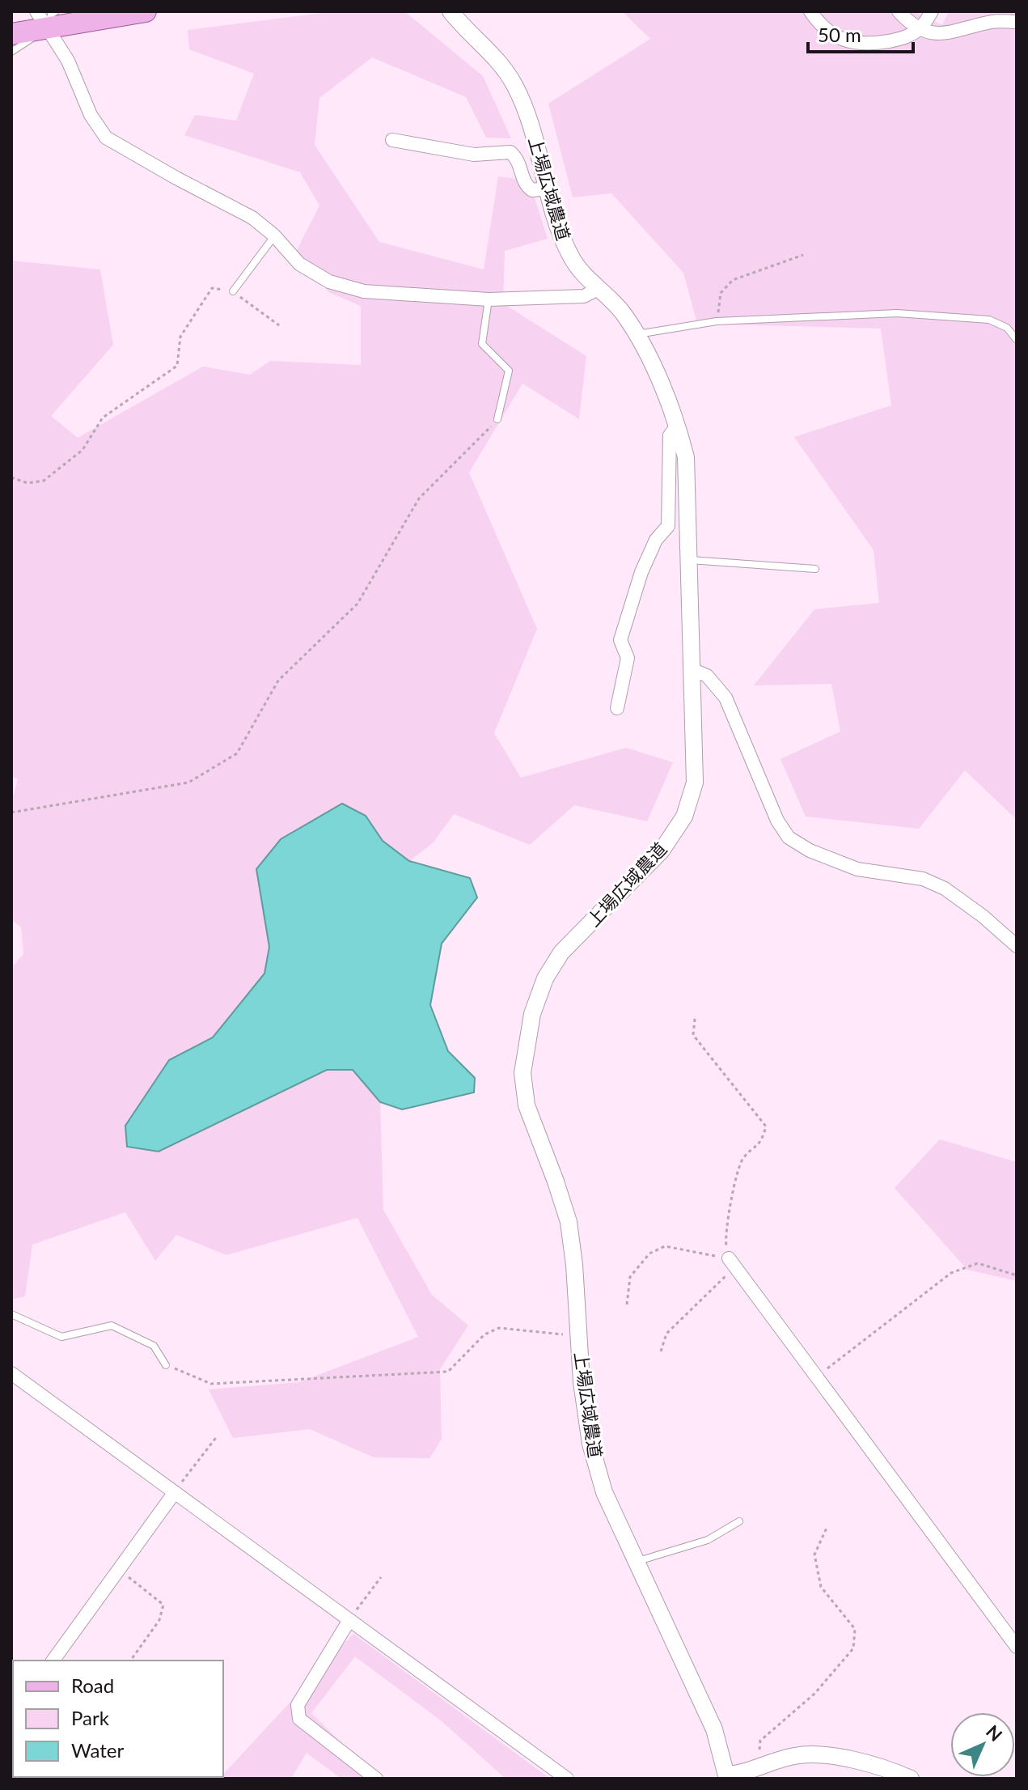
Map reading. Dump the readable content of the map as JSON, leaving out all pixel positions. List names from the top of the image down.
{
  "streets": {
    "street": ["上場広域農道"]
  },
  "legend": ["Road", "Park", "Water"],
  "scale_bar": "50 m",
  "north": "top right"
}
